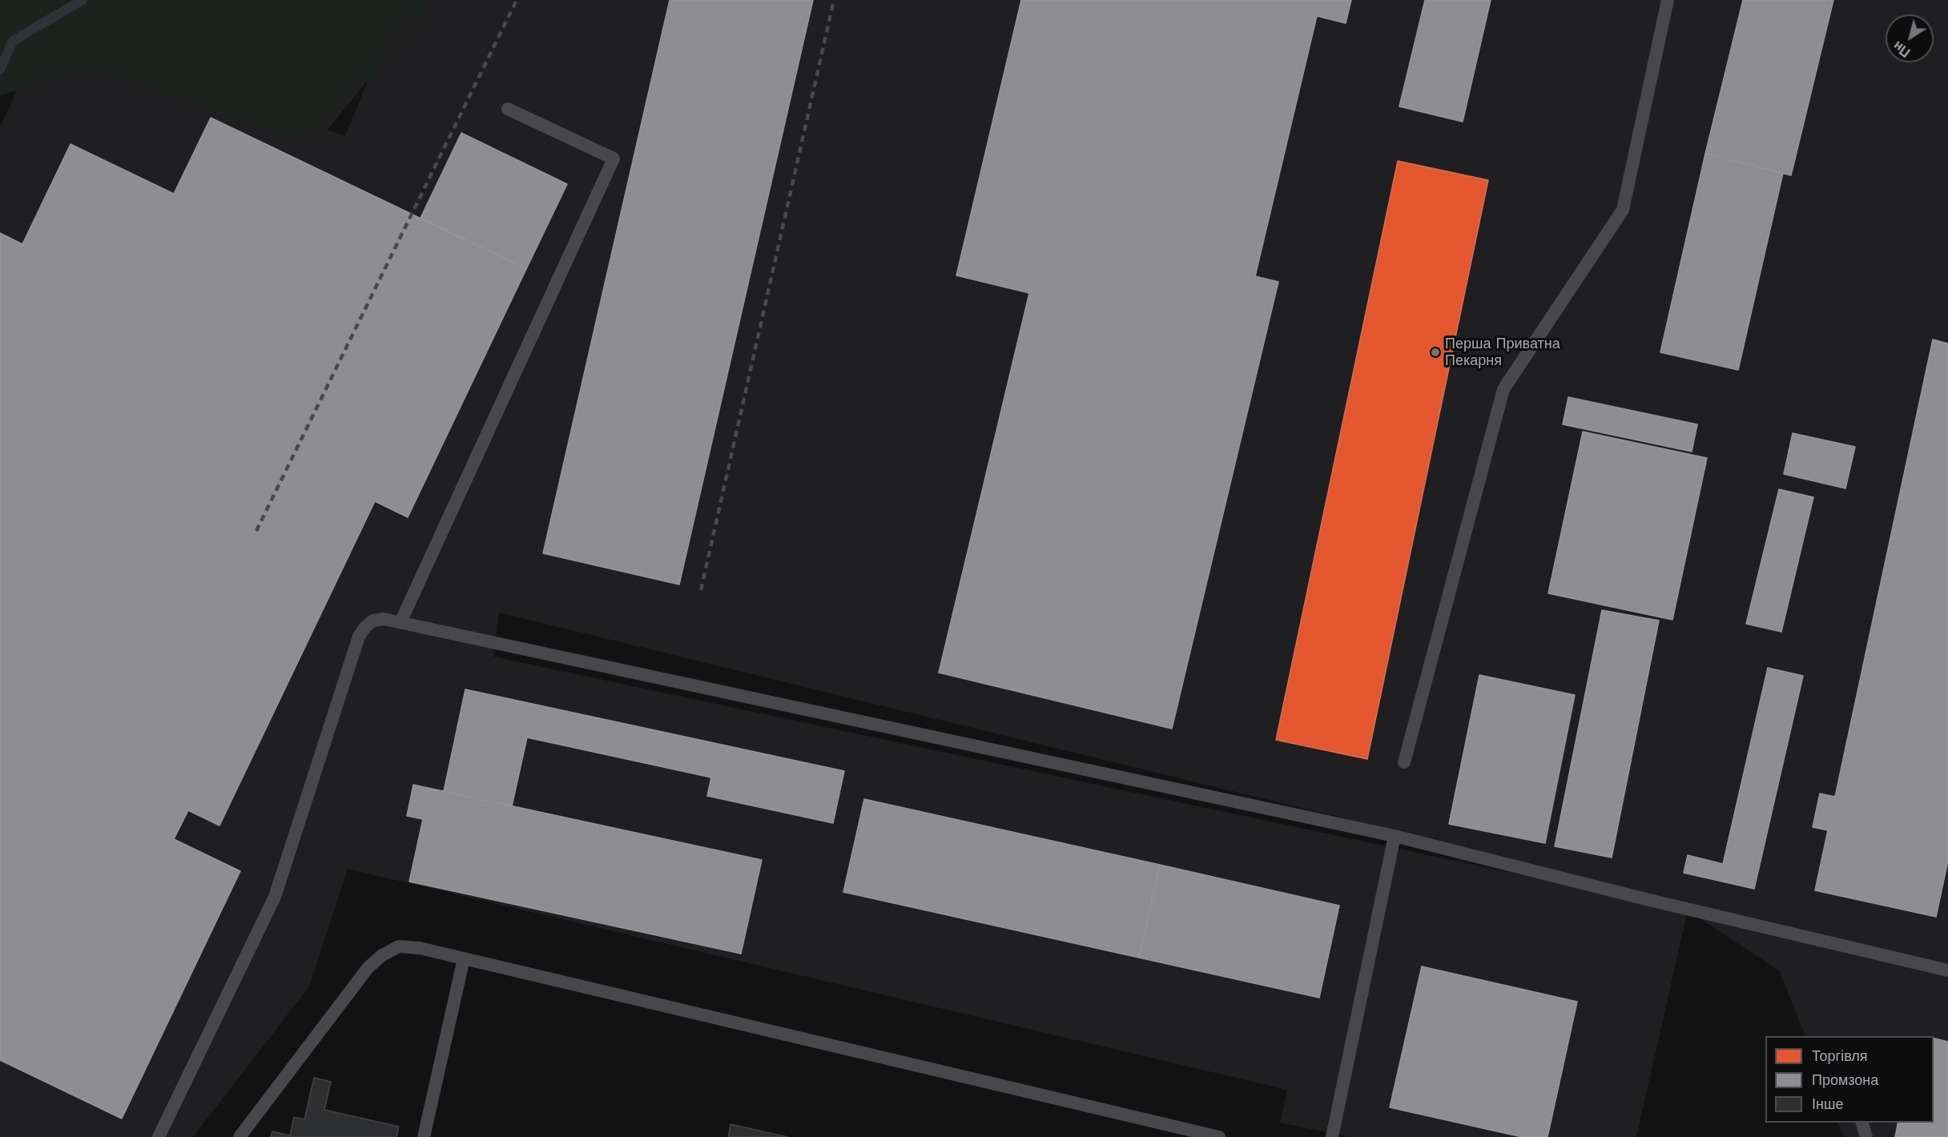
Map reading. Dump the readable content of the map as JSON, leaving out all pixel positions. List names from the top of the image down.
{
  "places": ["Перша Приватна Пекарня"],
  "legend": ["Торгівля", "Промзона", "Інше"],
  "north": "bottom left"
}
